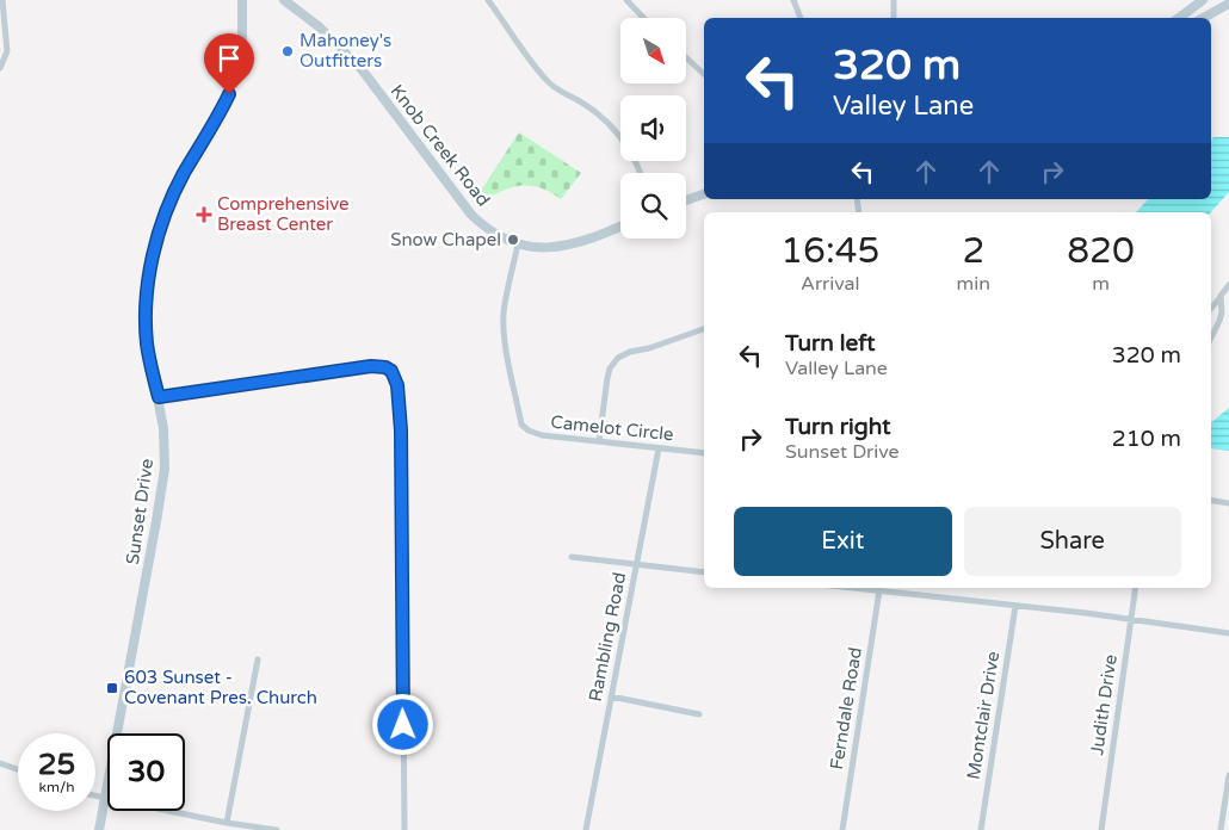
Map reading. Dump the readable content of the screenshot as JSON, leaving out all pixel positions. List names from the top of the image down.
{
  "streets": {
    "main road": ["Knob Creek Road", "Sunset Drive"],
    "street": [
      "Camelot Circle",
      "Rambling Road",
      "Judith Drive",
      "Ferndale Road",
      "Montclair Drive"
    ]
  },
  "crossings": [
    ["Knob Creek Road", "Camelot Circle"],
    ["Camelot Circle", "Rambling Road"]
  ],
  "places": {
    "other": ["Mahoney's Outfitters", "Snow Chapel"],
    "health": ["Comprehensive Breast Center"],
    "transit": ["603 Sunset - Covenant Pres. Church"]
  },
  "north": "bottom right",
  "page": {
    "turn": ["320 m", "Valley Lane"],
    "eta": [
      "16:45",
      "Arrival",
      "2",
      "min",
      "820",
      "m"
    ],
    "list": [
      {
        "name": "Turn left",
        "note": "Valley Lane",
        "value": "320 m"
      },
      {
        "name": "Turn right",
        "note": "Sunset Drive",
        "value": "210 m"
      }
    ],
    "buttons": ["Exit", "Share"],
    "speed": "25 km/h",
    "limit": "30"
  }
}
